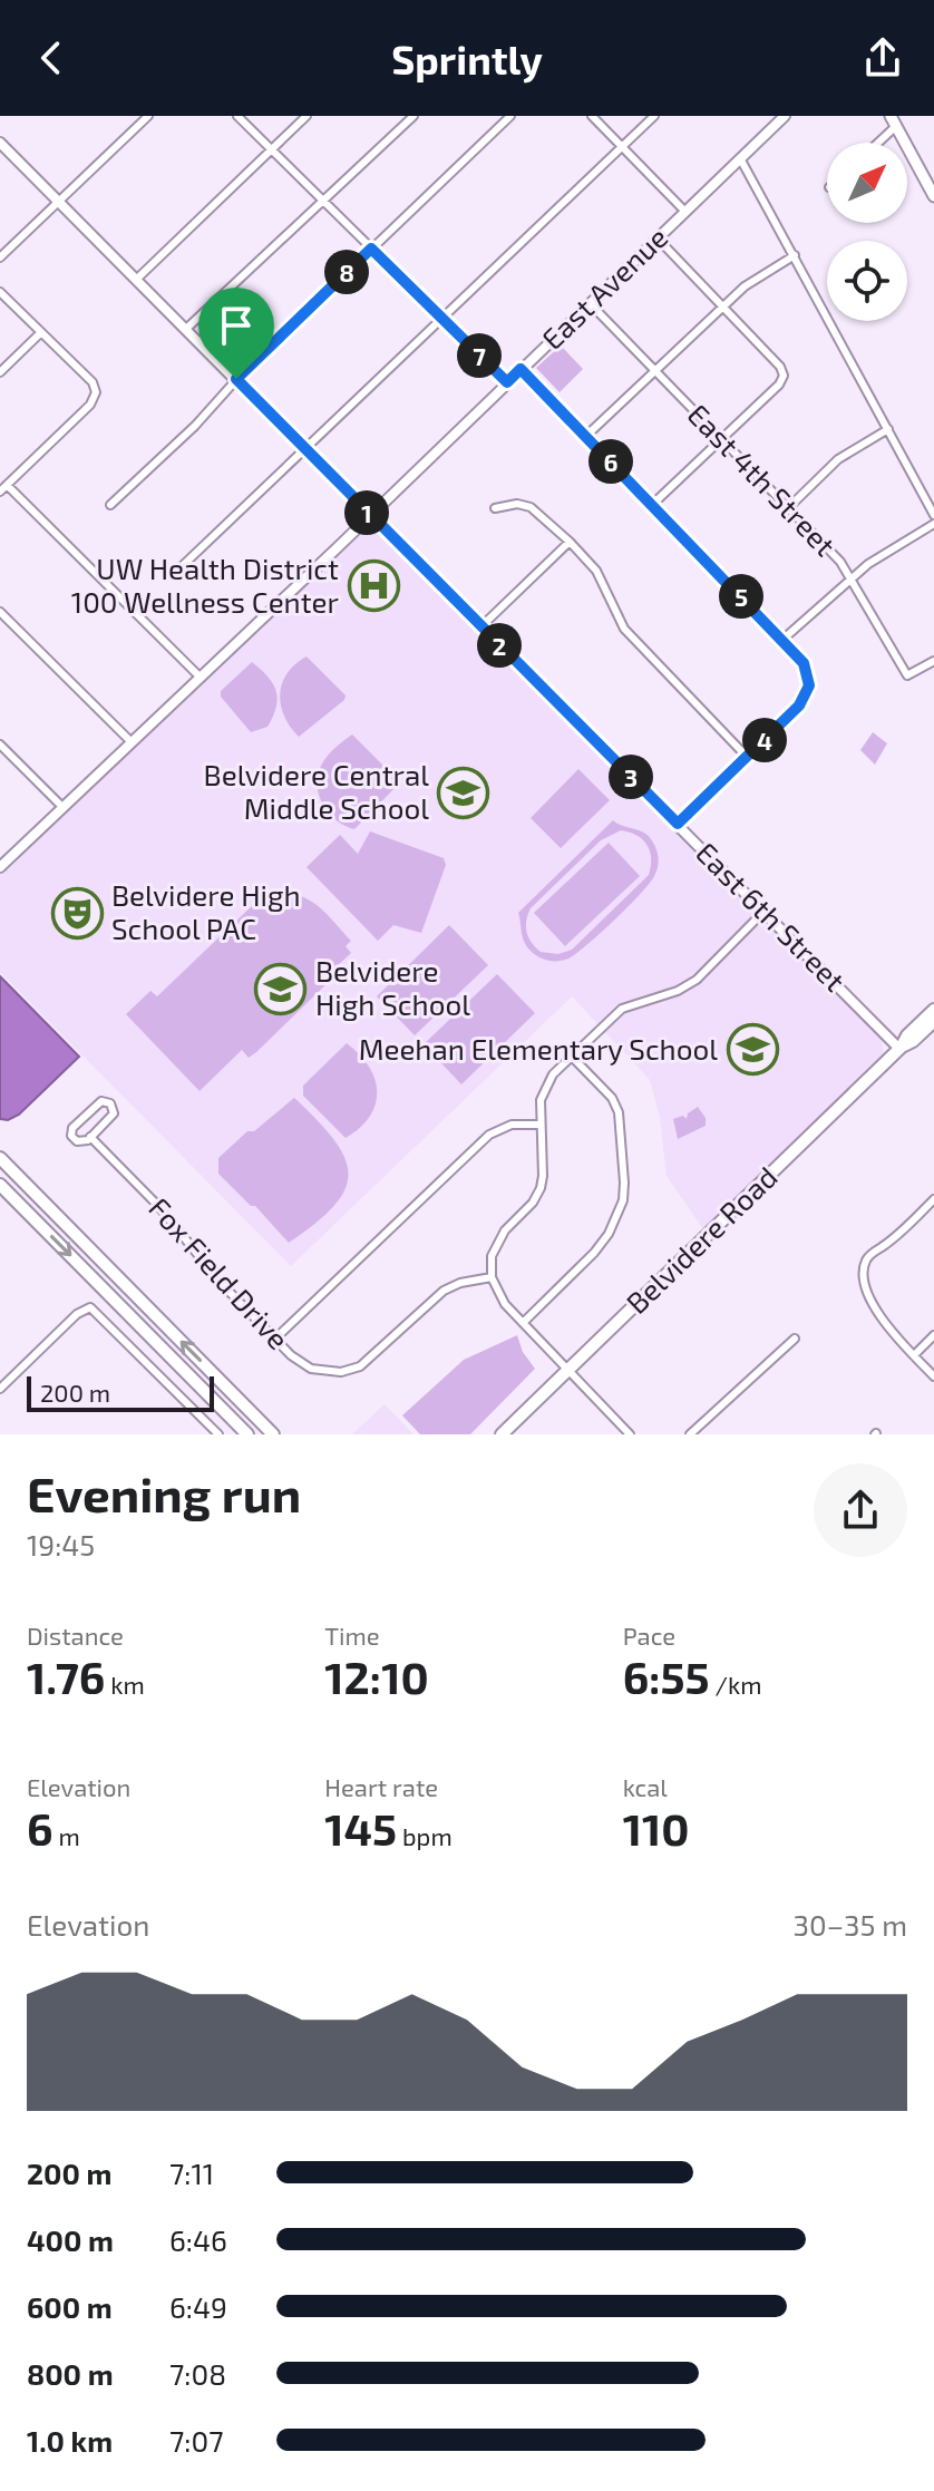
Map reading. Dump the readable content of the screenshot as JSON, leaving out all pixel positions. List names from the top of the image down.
{
  "streets": {
    "main road": ["Belvidere Road"],
    "street": [
      "East Avenue",
      "East 4th Street",
      "East 6th Street",
      "Fox Field Drive"
    ]
  },
  "crossings": [
    ["East Avenue", "East 4th Street"],
    ["East Avenue", "East 6th Street"],
    ["East 6th Street", "Belvidere Road"]
  ],
  "places": {
    "hospital": ["UW Health District 100 Wellness Center"],
    "school or university": ["Belvidere Central Middle School", "Belvidere High School", "Meehan Elementary School"],
    "theatre": ["Belvidere High School PAC"]
  },
  "scale_bar": "200 m",
  "north": "top right",
  "page": {
    "header": "Sprintly",
    "pins": [
      "8",
      "7",
      "6",
      "1",
      "5",
      "2",
      "4",
      "3"
    ],
    "scale": "200 m",
    "heading": ["Evening run", "19:45"],
    "stats": [
      ["Distance", "1.76 km"],
      ["Time", "12:10"],
      ["Pace", "6:55 /km"],
      ["Elevation", "6 m"],
      ["Heart rate", "145 bpm"],
      ["kcal", "110"]
    ],
    "chart": ["Elevation", "30–35 m"],
    "list": [
      {
        "name": "200 m",
        "note": "7:11"
      },
      {
        "name": "400 m",
        "note": "6:46"
      },
      {
        "name": "600 m",
        "note": "6:49"
      },
      {
        "name": "800 m",
        "note": "7:08"
      },
      {
        "name": "1.0 km",
        "note": "7:07"
      }
    ]
  }
}
